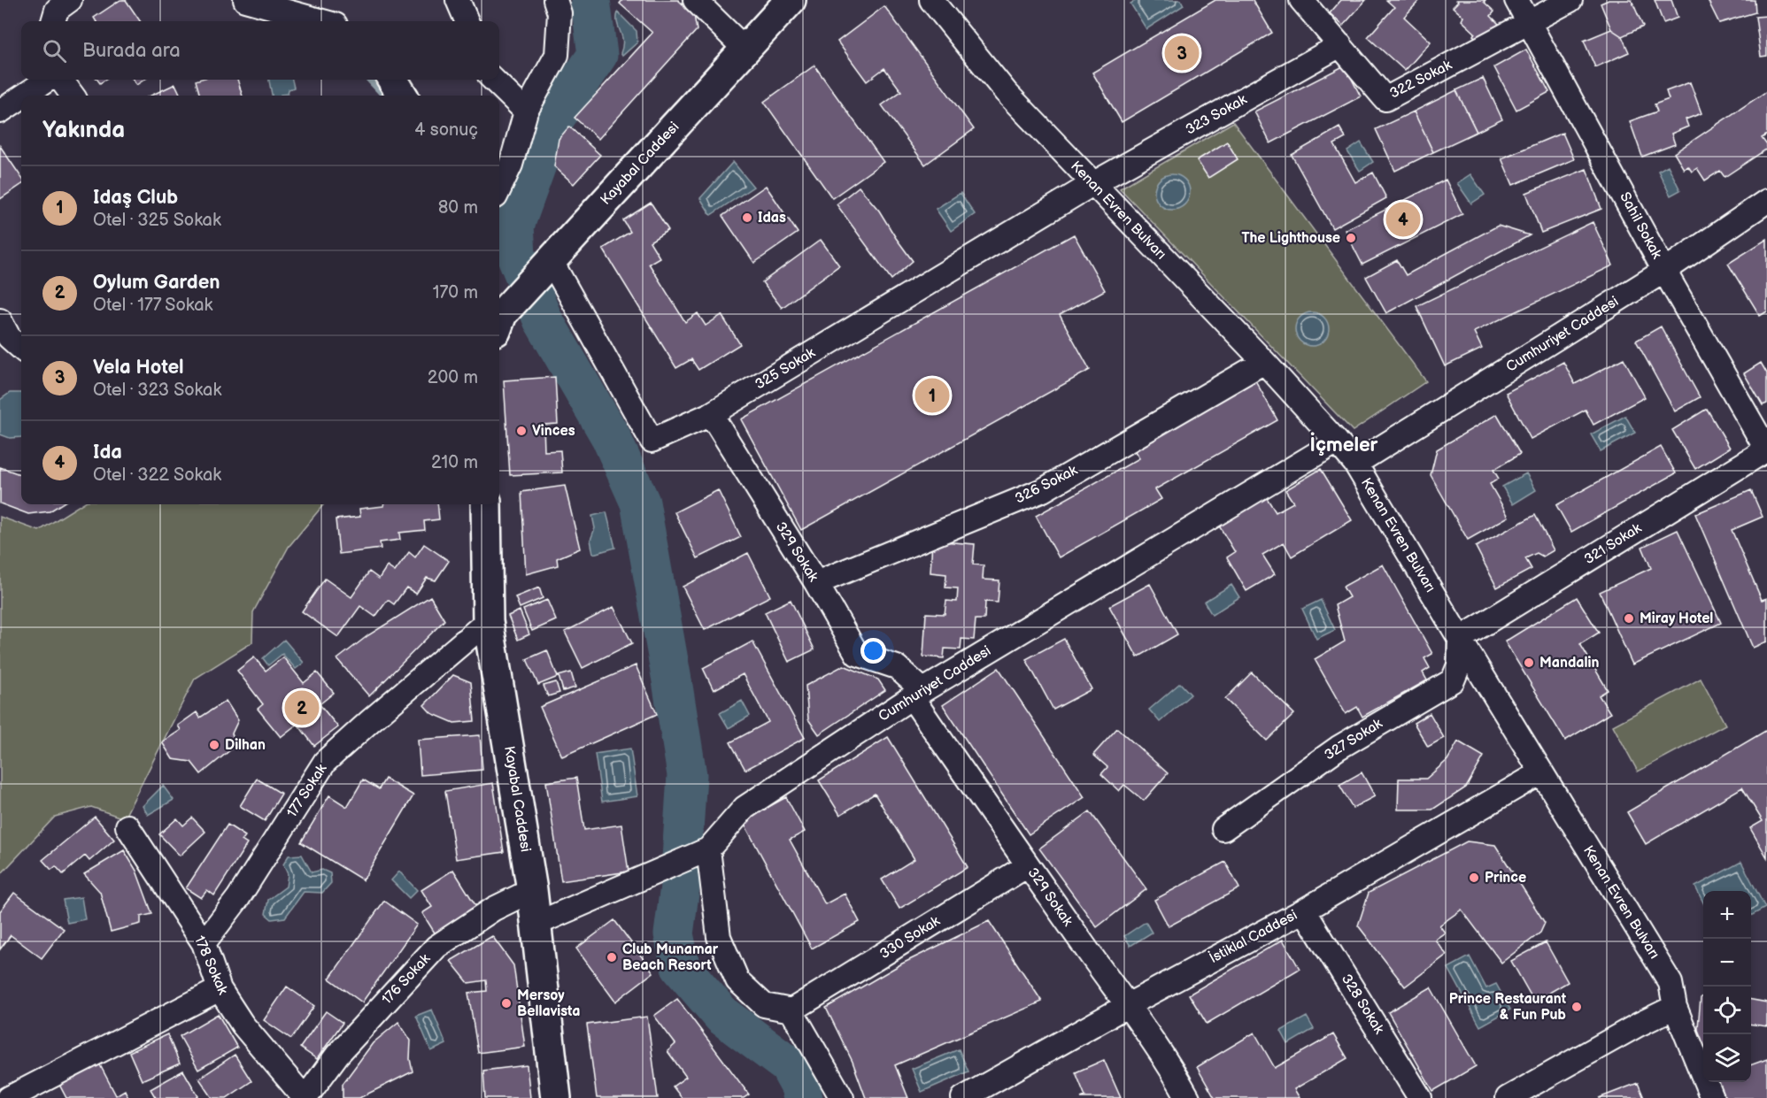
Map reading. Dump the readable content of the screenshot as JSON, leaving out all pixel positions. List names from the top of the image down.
{
  "streets": {
    "street": [
      "322 Sokak",
      "323 Sokak",
      "Kayabal Caddesi",
      "Kenan Evren Bulvarı",
      "Sahil Sokak",
      "Cumhuriyet Caddesi",
      "325 Sokak",
      "326 Sokak",
      "321 Sokak",
      "329 Sokak",
      "327 Sokak",
      "177 Sokak",
      "İstiklal Caddesi",
      "330 Sokak",
      "178 Sokak",
      "176 Sokak",
      "328 Sokak"
    ]
  },
  "crossings": [
    ["322 Sokak", "323 Sokak"],
    ["322 Sokak", "Sahil Sokak"],
    ["323 Sokak", "Kenan Evren Bulvarı"],
    ["323 Sokak", "325 Sokak"],
    ["Kayabal Caddesi", "Cumhuriyet Caddesi"],
    ["Kayabal Caddesi", "325 Sokak"],
    ["Kayabal Caddesi", "177 Sokak"],
    ["Kayabal Caddesi", "176 Sokak"],
    ["Kenan Evren Bulvarı", "Cumhuriyet Caddesi"],
    ["Kenan Evren Bulvarı", "325 Sokak"],
    ["Kenan Evren Bulvarı", "326 Sokak"],
    ["Kenan Evren Bulvarı", "321 Sokak"],
    ["Kenan Evren Bulvarı", "327 Sokak"],
    ["Kenan Evren Bulvarı", "İstiklal Caddesi"],
    ["Sahil Sokak", "Cumhuriyet Caddesi"],
    ["Sahil Sokak", "321 Sokak"],
    ["Cumhuriyet Caddesi", "329 Sokak"],
    ["325 Sokak", "329 Sokak"],
    ["326 Sokak", "329 Sokak"],
    ["321 Sokak", "327 Sokak"],
    ["329 Sokak", "İstiklal Caddesi"],
    ["329 Sokak", "330 Sokak"],
    ["177 Sokak", "178 Sokak"],
    ["İstiklal Caddesi", "328 Sokak"],
    ["178 Sokak", "176 Sokak"]
  ],
  "districts": ["İçmeler"],
  "places": [
    "Idas",
    "The Lighthouse",
    "Vinces",
    "Miray Hotel",
    "Mandalin",
    "Dilhan",
    "Prince",
    "Club Munamar Beach Resort",
    "Mersoy Bellavista",
    "Prince Restaurant & Fun Pub"
  ],
  "page": {
    "search": "Burada ara",
    "pins": [
      "3",
      "4",
      "1",
      "2"
    ],
    "heading": ["Yakında", "4 sonuç"],
    "list": [
      {
        "mark": "1",
        "name": "Idaş Club",
        "note": "Otel · 325 Sokak",
        "value": "80 m"
      },
      {
        "mark": "2",
        "name": "Oylum Garden",
        "note": "Otel · 177 Sokak",
        "value": "170 m"
      },
      {
        "mark": "3",
        "name": "Vela Hotel",
        "note": "Otel · 323 Sokak",
        "value": "200 m"
      },
      {
        "mark": "4",
        "name": "Ida",
        "note": "Otel · 322 Sokak",
        "value": "210 m"
      }
    ],
    "map_buttons": ["+", "−"]
  }
}
